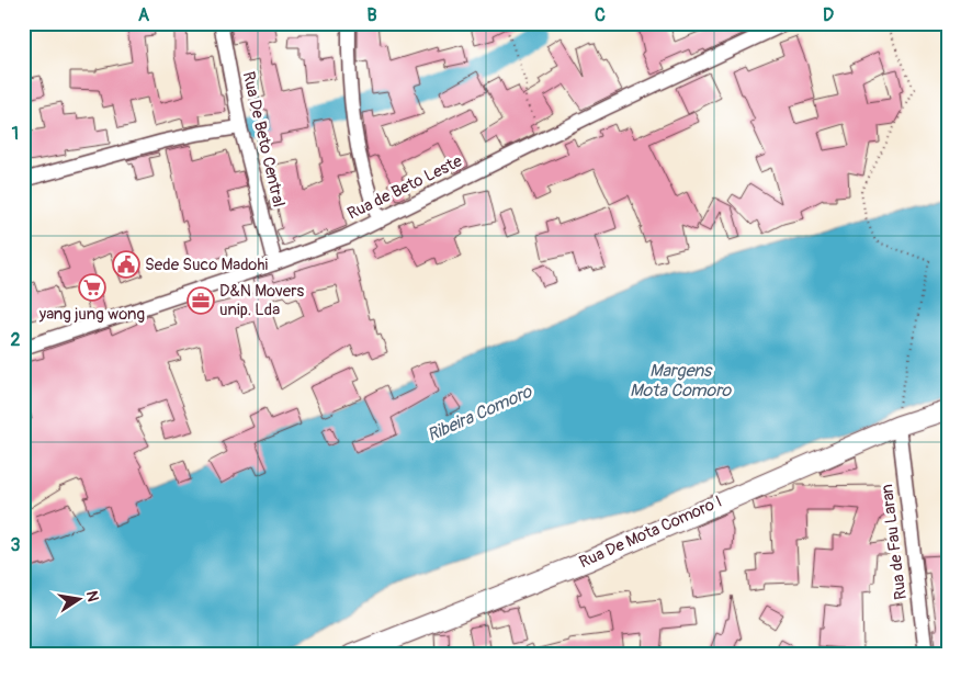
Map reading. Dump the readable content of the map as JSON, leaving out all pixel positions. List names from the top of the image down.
{
  "streets": {
    "street": [
      "Rua De Beto Central",
      "Rua de Beto Leste",
      "Rua De Mota Comoro I",
      "Rua de Fau Laran"
    ]
  },
  "crossings": [
    ["Rua De Beto Central", "Rua de Beto Leste"],
    ["Rua De Mota Comoro I", "Rua de Fau Laran"]
  ],
  "water": ["Margens Mota Comoro", "Ribeira Comoro"],
  "places": {
    "public building": ["Sede Suco Madohi"],
    "supermarket": ["yang jung wong"],
    "office": ["D&N Movers unip. Lda"]
  },
  "north": "right",
  "grid": {
    "columns": [
      "A",
      "B",
      "C",
      "D"
    ],
    "rows": ["1", "2", "3"]
  }
}
